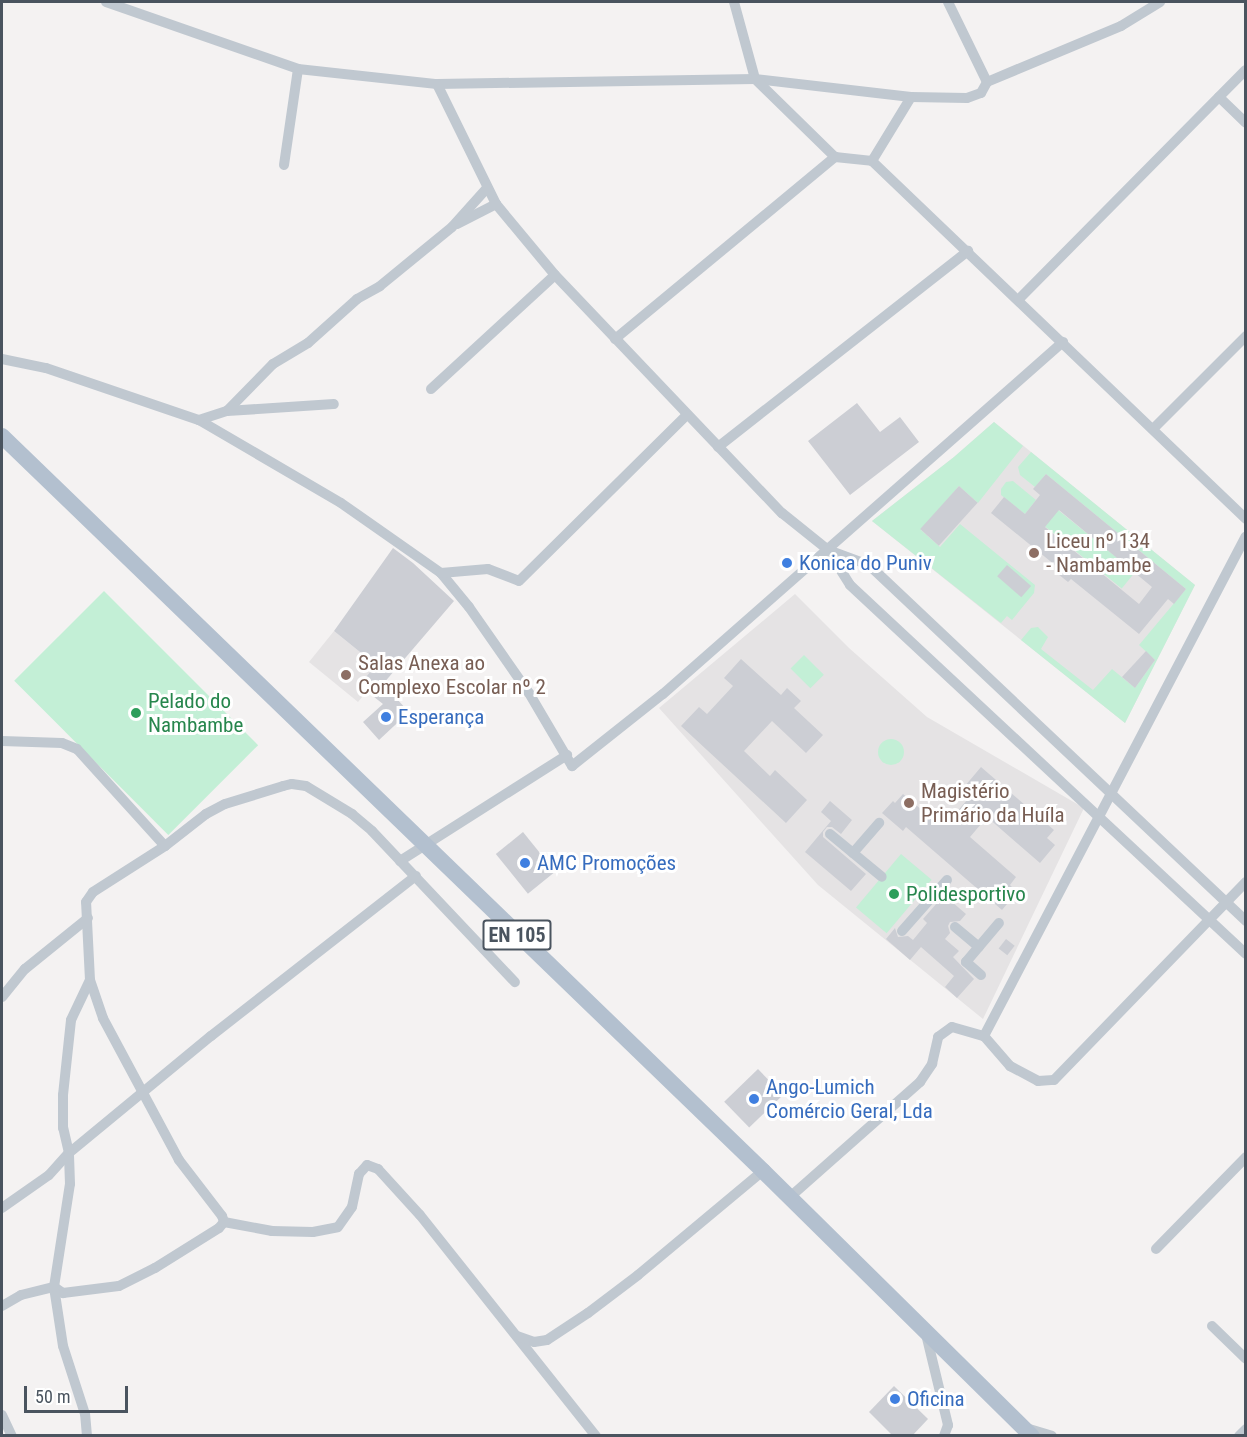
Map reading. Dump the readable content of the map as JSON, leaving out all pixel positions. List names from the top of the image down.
{
  "streets": {
    "main road": ["EN 105"]
  },
  "places": [
    "Liceu nº 134 - Nambambe",
    "Konica do Puniv",
    "Salas Anexa ao Complexo Escolar nº 2",
    "Pelado do Nambambe",
    "Esperança",
    "Magistério Primário da Huíla",
    "AMC Promoções",
    "Polidesportivo",
    "Ango-Lumich Comércio Geral, Lda",
    "Oficina"
  ],
  "scale_bar": "50 m"
}
